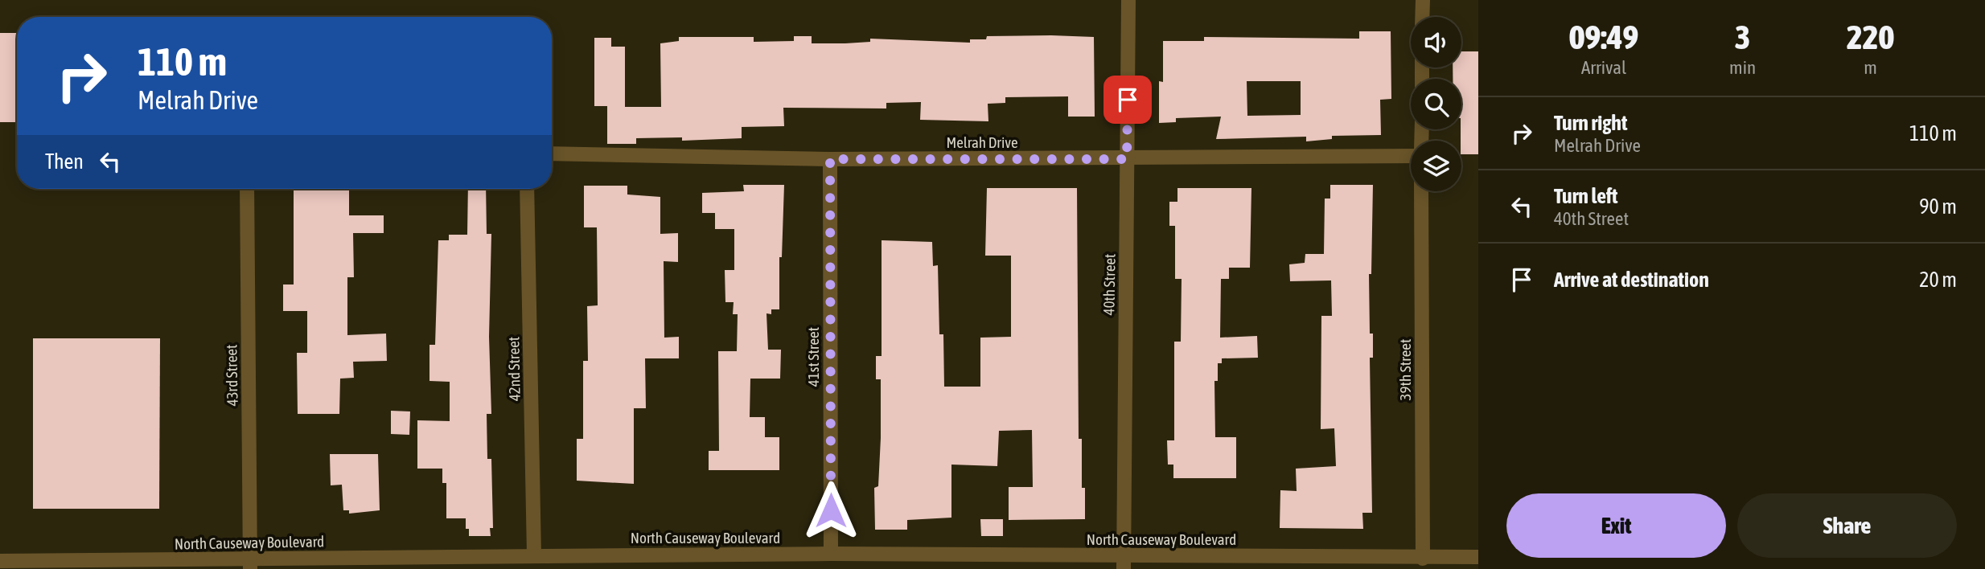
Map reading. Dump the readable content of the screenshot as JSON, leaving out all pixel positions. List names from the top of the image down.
{
  "streets": {
    "street": [
      "Melrah Drive",
      "40th Street",
      "41st Street",
      "42nd Street",
      "39th Street",
      "43rd Street",
      "North Causeway Boulevard"
    ]
  },
  "crossings": [
    ["Melrah Drive", "40th Street"],
    ["Melrah Drive", "41st Street"],
    ["40th Street", "North Causeway Boulevard"],
    ["41st Street", "North Causeway Boulevard"],
    ["42nd Street", "North Causeway Boulevard"],
    ["39th Street", "North Causeway Boulevard"],
    ["43rd Street", "North Causeway Boulevard"]
  ],
  "page": {
    "eta": [
      "09:49",
      "Arrival",
      "3",
      "min",
      "220",
      "m"
    ],
    "turn": ["110 m", "Melrah Drive"],
    "list": [
      {
        "name": "Turn right",
        "note": "Melrah Drive",
        "value": "110 m"
      },
      {
        "name": "Turn left",
        "note": "40th Street",
        "value": "90 m"
      },
      {
        "name": "Arrive at destination",
        "value": "20 m"
      }
    ],
    "then": "Then",
    "buttons": ["Exit", "Share"]
  }
}
